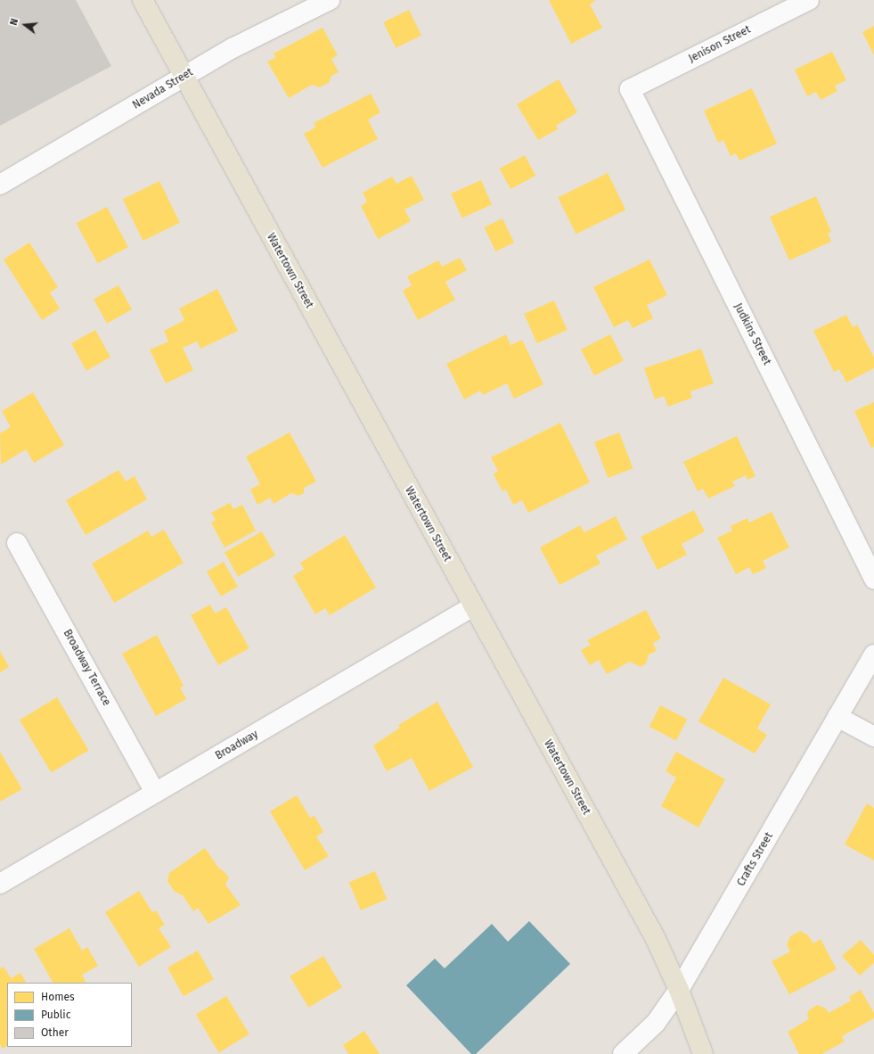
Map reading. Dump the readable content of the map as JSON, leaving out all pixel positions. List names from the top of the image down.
{
  "streets": {
    "main road": ["Watertown Street"],
    "street": [
      "Jenison Street",
      "Nevada Street",
      "Judkins Street",
      "Broadway Terrace",
      "Broadway",
      "Crafts Street"
    ]
  },
  "crossings": [
    ["Jenison Street", "Judkins Street"],
    ["Nevada Street", "Watertown Street"],
    ["Watertown Street", "Broadway"],
    ["Watertown Street", "Crafts Street"],
    ["Broadway Terrace", "Broadway"]
  ],
  "legend": ["Homes", "Public", "Other"],
  "north": "left"
}
